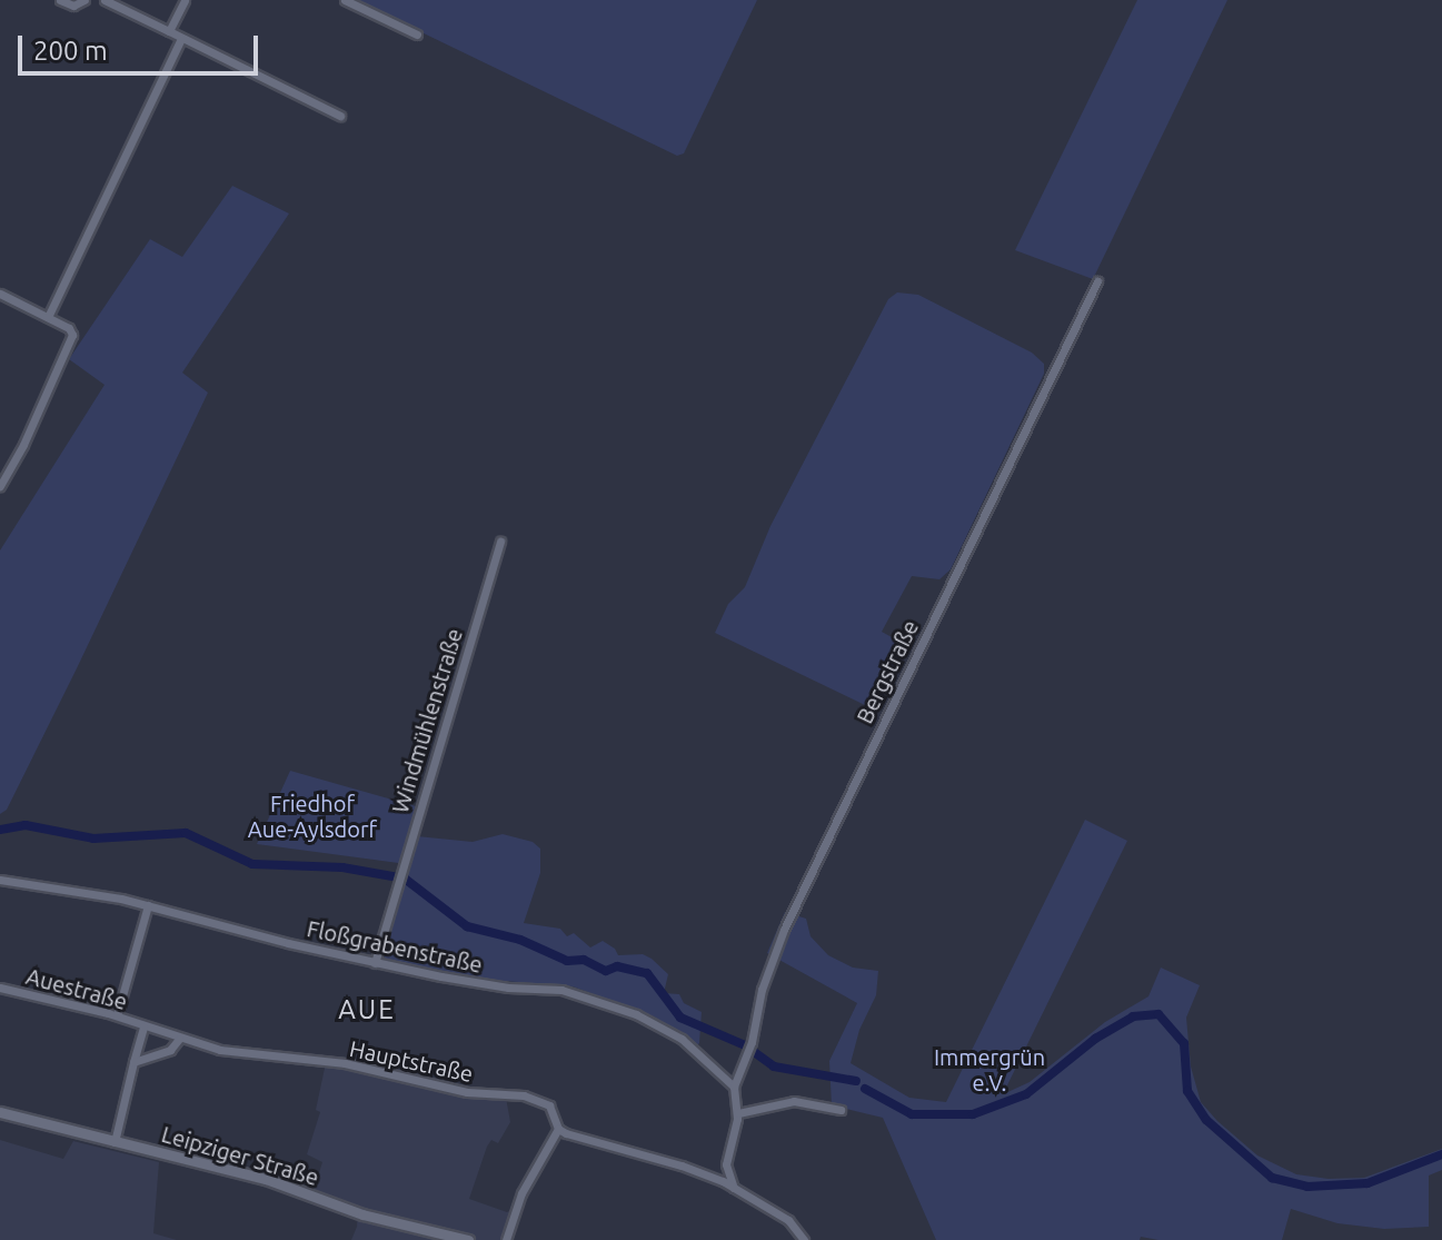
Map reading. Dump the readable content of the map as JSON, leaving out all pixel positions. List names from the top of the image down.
{
  "streets": {
    "street": [
      "Bergstraße",
      "Windmühlenstraße",
      "Floßgrabenstraße",
      "Auestraße",
      "Hauptstraße",
      "Leipziger Straße"
    ]
  },
  "crossings": [
    ["Bergstraße", "Floßgrabenstraße"],
    ["Windmühlenstraße", "Floßgrabenstraße"],
    ["Auestraße", "Hauptstraße"]
  ],
  "districts": ["AUE"],
  "parks": ["Friedhof Aue-Aylsdorf", "Immergrün e.V."],
  "scale_bar": "200 m"
}
